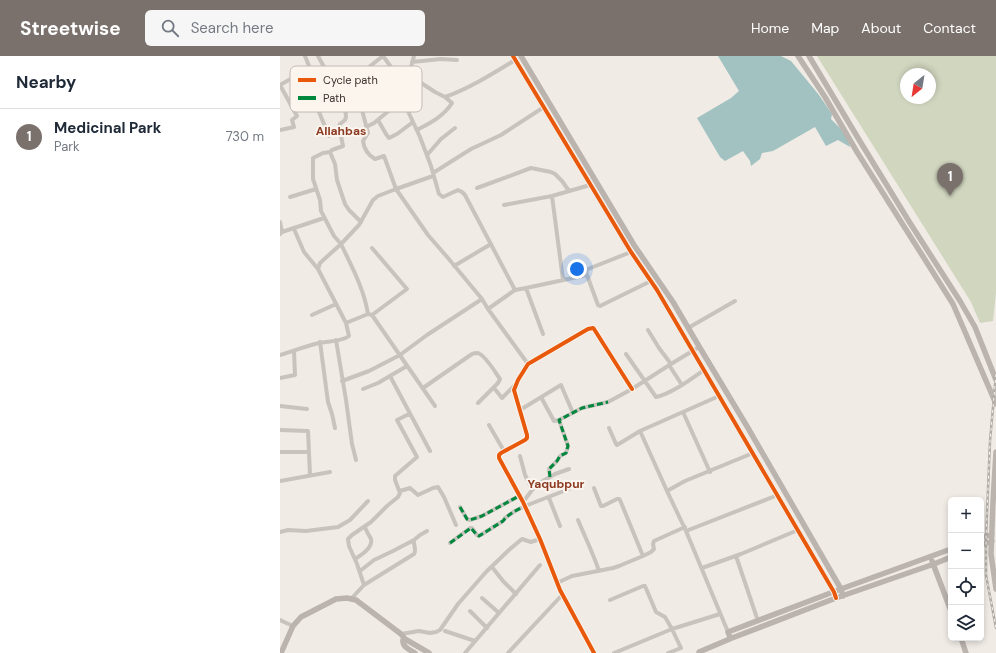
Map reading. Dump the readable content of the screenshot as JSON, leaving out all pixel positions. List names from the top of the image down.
{
  "districts": ["Allahbas", "Yaqubpur"],
  "legend": ["Cycle path", "Path"],
  "north": "bottom left",
  "page": {
    "header": "Streetwise",
    "search": "Search here",
    "nav": [
      "Home",
      "Map",
      "About",
      "Contact"
    ],
    "heading": "Nearby",
    "list": [
      {
        "mark": "1",
        "name": "Medicinal Park",
        "note": "Park",
        "value": "730 m"
      }
    ],
    "pins": "1",
    "map_buttons": ["+", "−"]
  }
}
